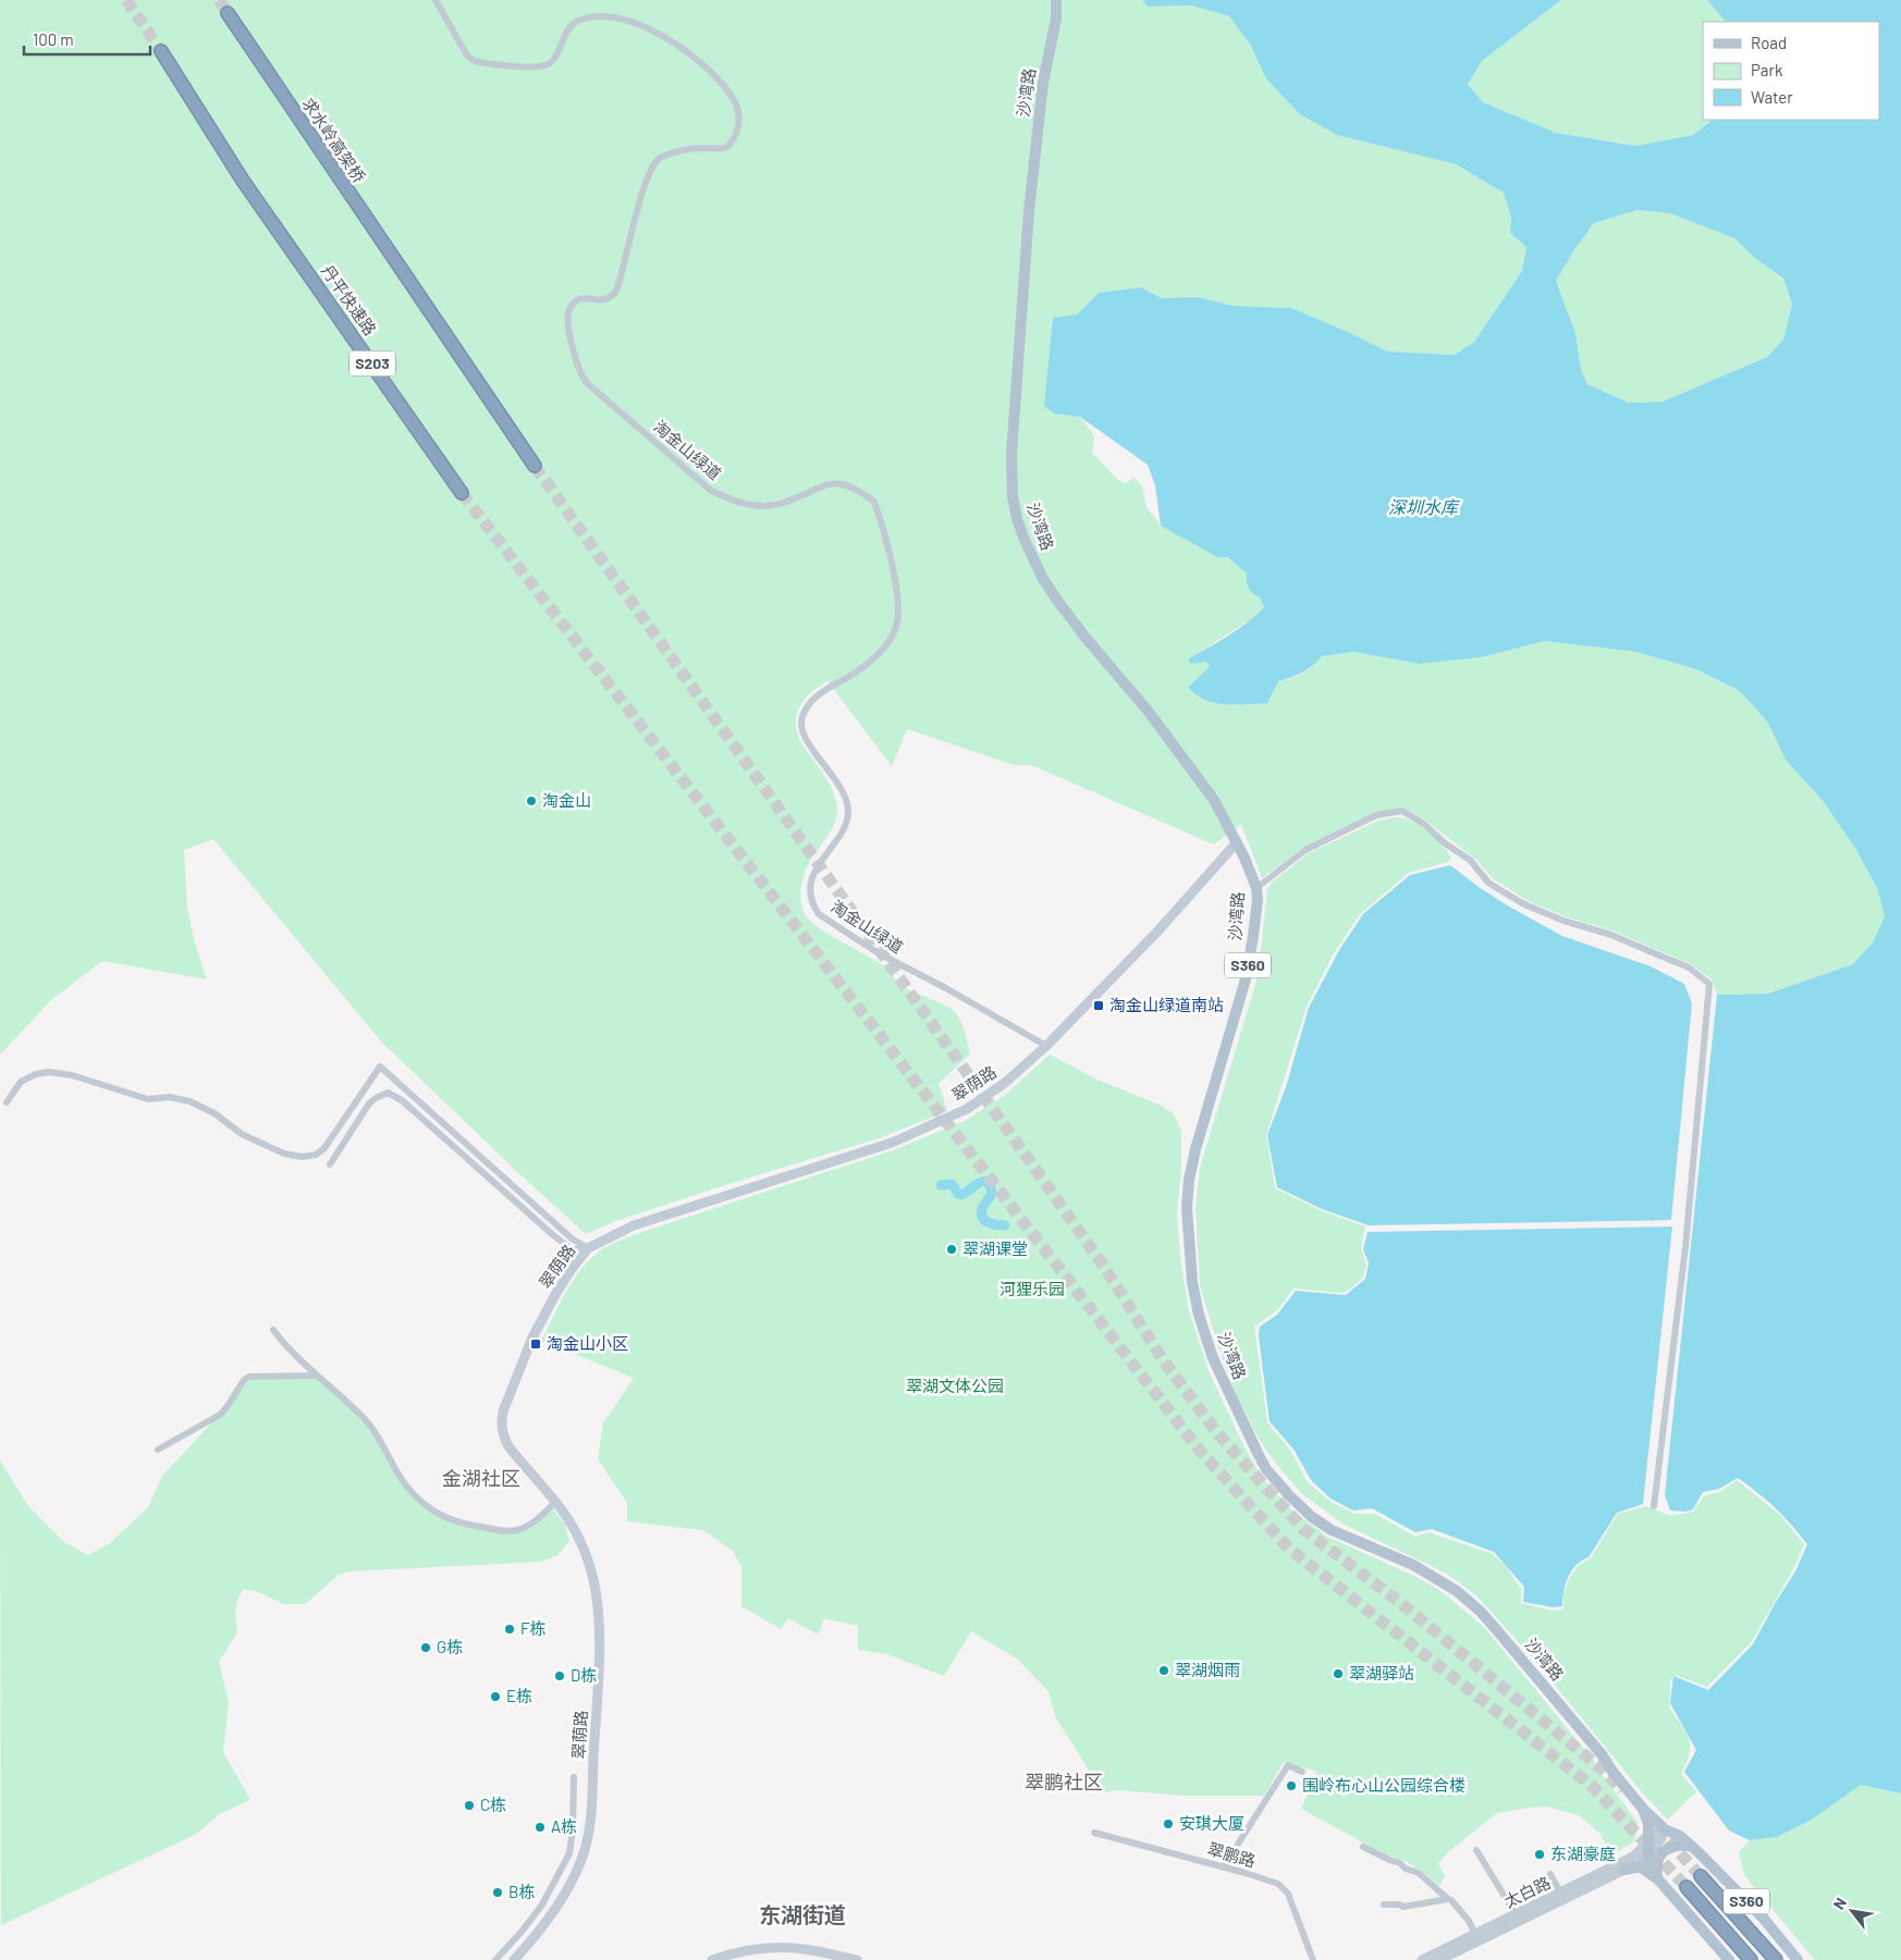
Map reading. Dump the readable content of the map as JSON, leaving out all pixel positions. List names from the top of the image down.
{
  "streets": {
    "highway": ["求水岭高架桥", "丹平快速路", "S203"],
    "main road": ["沙湾路", "S360"],
    "street": [
      "淘金山绿道",
      "翠荫路",
      "翠鹏路",
      "太白路"
    ]
  },
  "crossings": [
    ["沙湾路", "翠荫路"],
    ["沙湾路", "太白路"],
    ["淘金山绿道", "翠荫路"]
  ],
  "districts": ["金湖社区", "翠鹏社区", "东湖街道"],
  "water": ["深圳水库"],
  "parks": ["河狸乐园", "翠湖文体公园"],
  "places": {
    "other": [
      "淘金山",
      "翠湖课堂",
      "F栋",
      "G栋",
      "翠湖烟雨",
      "翠湖驿站",
      "D栋",
      "E栋",
      "围岭布心山公园综合楼",
      "C栋",
      "安琪大厦",
      "A栋",
      "东湖豪庭",
      "B栋"
    ],
    "transit": ["淘金山绿道南站", "淘金山小区"]
  },
  "legend": ["Road", "Park", "Water"],
  "scale_bar": "100 m",
  "north": "top left"
}
